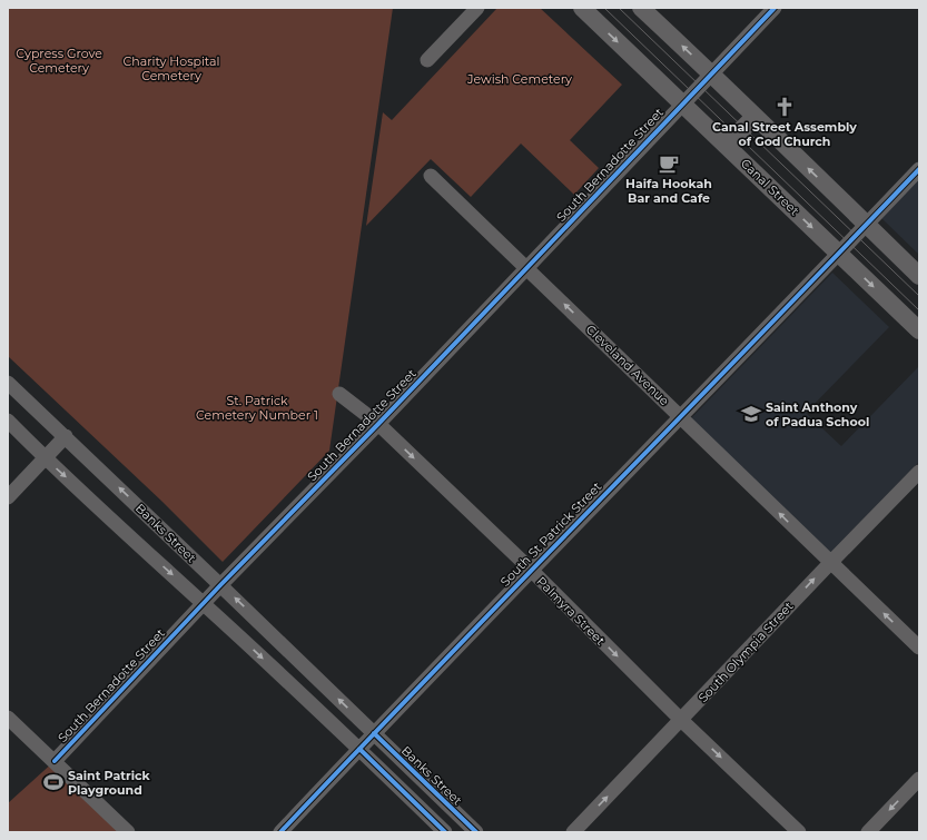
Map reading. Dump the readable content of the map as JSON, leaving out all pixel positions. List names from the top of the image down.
{
  "streets": {
    "main road": ["Canal Street"],
    "street": [
      "South Bernadotte Street",
      "Cleveland Avenue",
      "Banks Street",
      "South St Patrick Street",
      "Palmyra Street",
      "South Olympia Street"
    ]
  },
  "crossings": [
    ["South Bernadotte Street", "Canal Street"],
    ["South Bernadotte Street", "Cleveland Avenue"],
    ["South Bernadotte Street", "Banks Street"],
    ["South Bernadotte Street", "Palmyra Street"],
    ["Canal Street", "South St Patrick Street"],
    ["Cleveland Avenue", "South St Patrick Street"],
    ["Cleveland Avenue", "South Olympia Street"],
    ["Banks Street", "South St Patrick Street"],
    ["South St Patrick Street", "Palmyra Street"],
    ["Palmyra Street", "South Olympia Street"]
  ],
  "one_way": ["Cleveland Avenue", "Palmyra Street", "South Olympia Street"],
  "parks": [
    "Cypress Grove Cemetery",
    "Charity Hospital Cemetery",
    "Jewish Cemetery",
    "St. Patrick Cemetery Number 1"
  ],
  "places": {
    "church": ["Canal Street Assembly of God Church"],
    "cafe": ["Haifa Hookah Bar and Cafe"],
    "school or university": ["Saint Anthony of Padua School"],
    "sports": ["Saint Patrick Playground"]
  }
}
